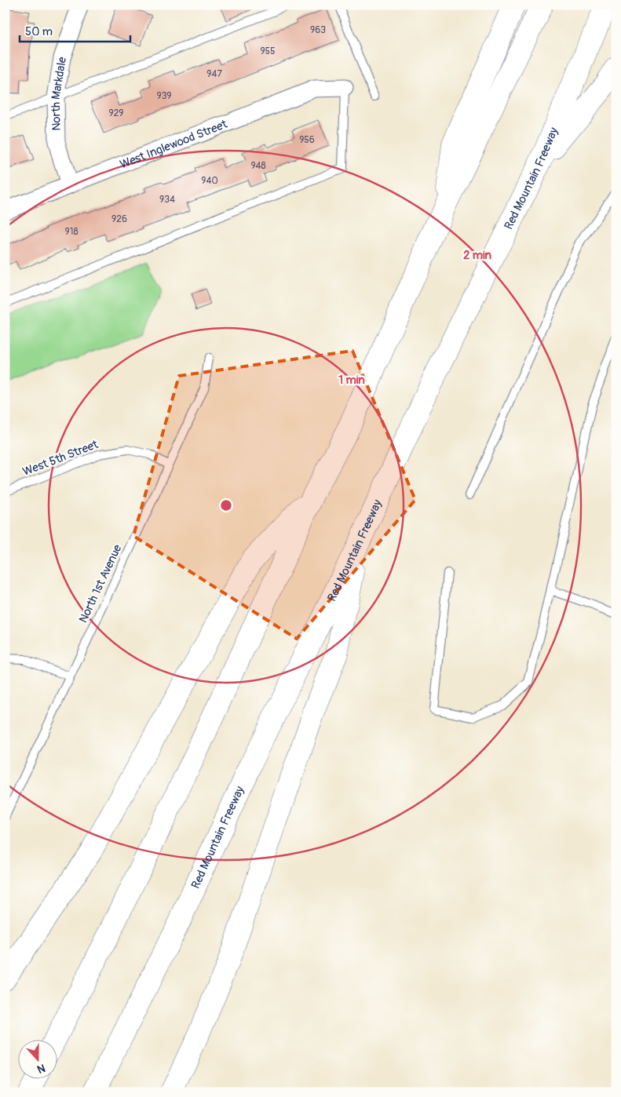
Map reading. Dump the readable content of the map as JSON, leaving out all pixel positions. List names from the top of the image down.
{
  "streets": {
    "highway": ["Red Mountain Freeway"],
    "street": ["North Markdale", "West Inglewood Street"],
    "lane": ["West 5th Street", "North 1st Avenue"]
  },
  "crossings": [
    ["North Markdale", "West Inglewood Street"],
    ["West 5th Street", "North 1st Avenue"]
  ],
  "house_numbers": [
    "963",
    "955",
    "947",
    "939",
    "929",
    "956",
    "948",
    "940",
    "934",
    "926",
    "918"
  ],
  "scale_bar": "50 m",
  "north": "bottom",
  "rings": ["2 min", "1 min"]
}
